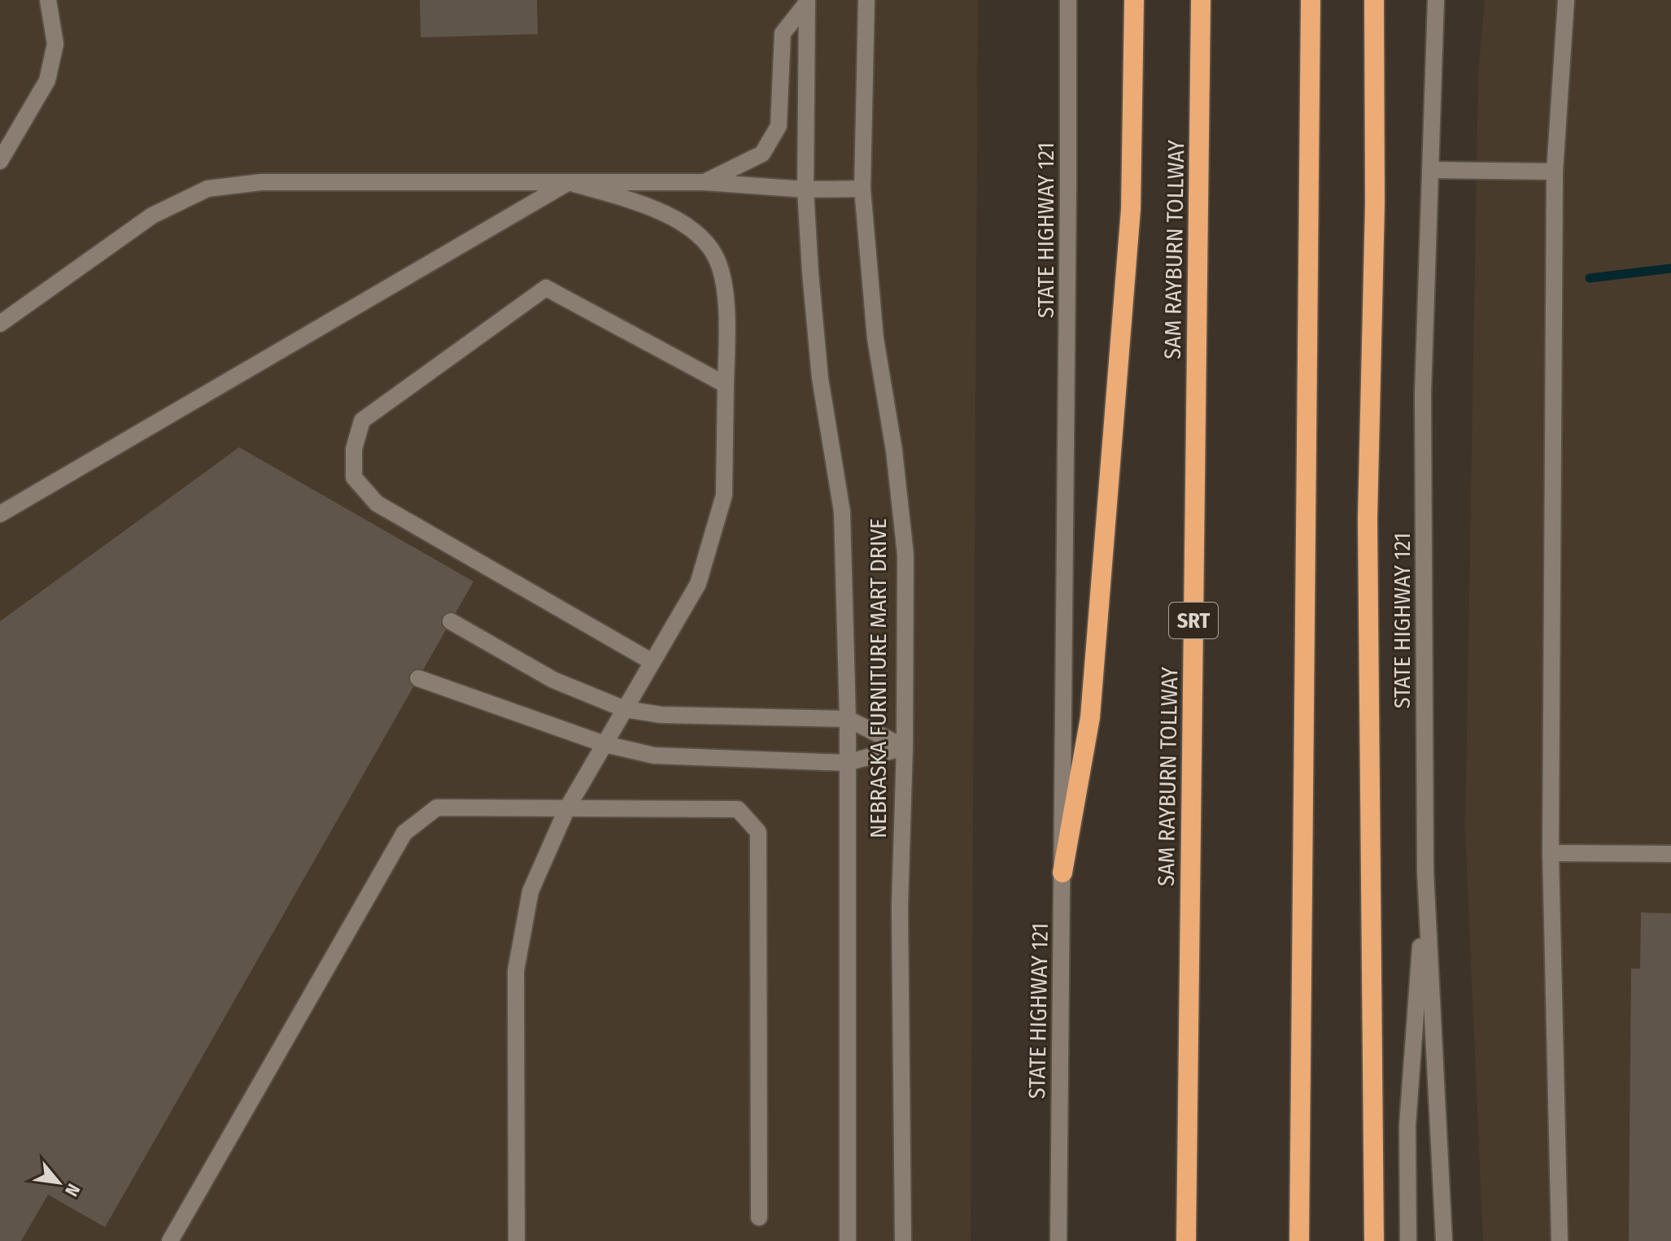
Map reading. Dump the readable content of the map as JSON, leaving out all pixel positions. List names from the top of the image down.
{
  "streets": {
    "highway": ["SAM RAYBURN TOLLWAY", "SRT"],
    "main road": ["STATE HIGHWAY 121", "NEBRASKA FURNITURE MART DRIVE"]
  },
  "north": "bottom right"
}
